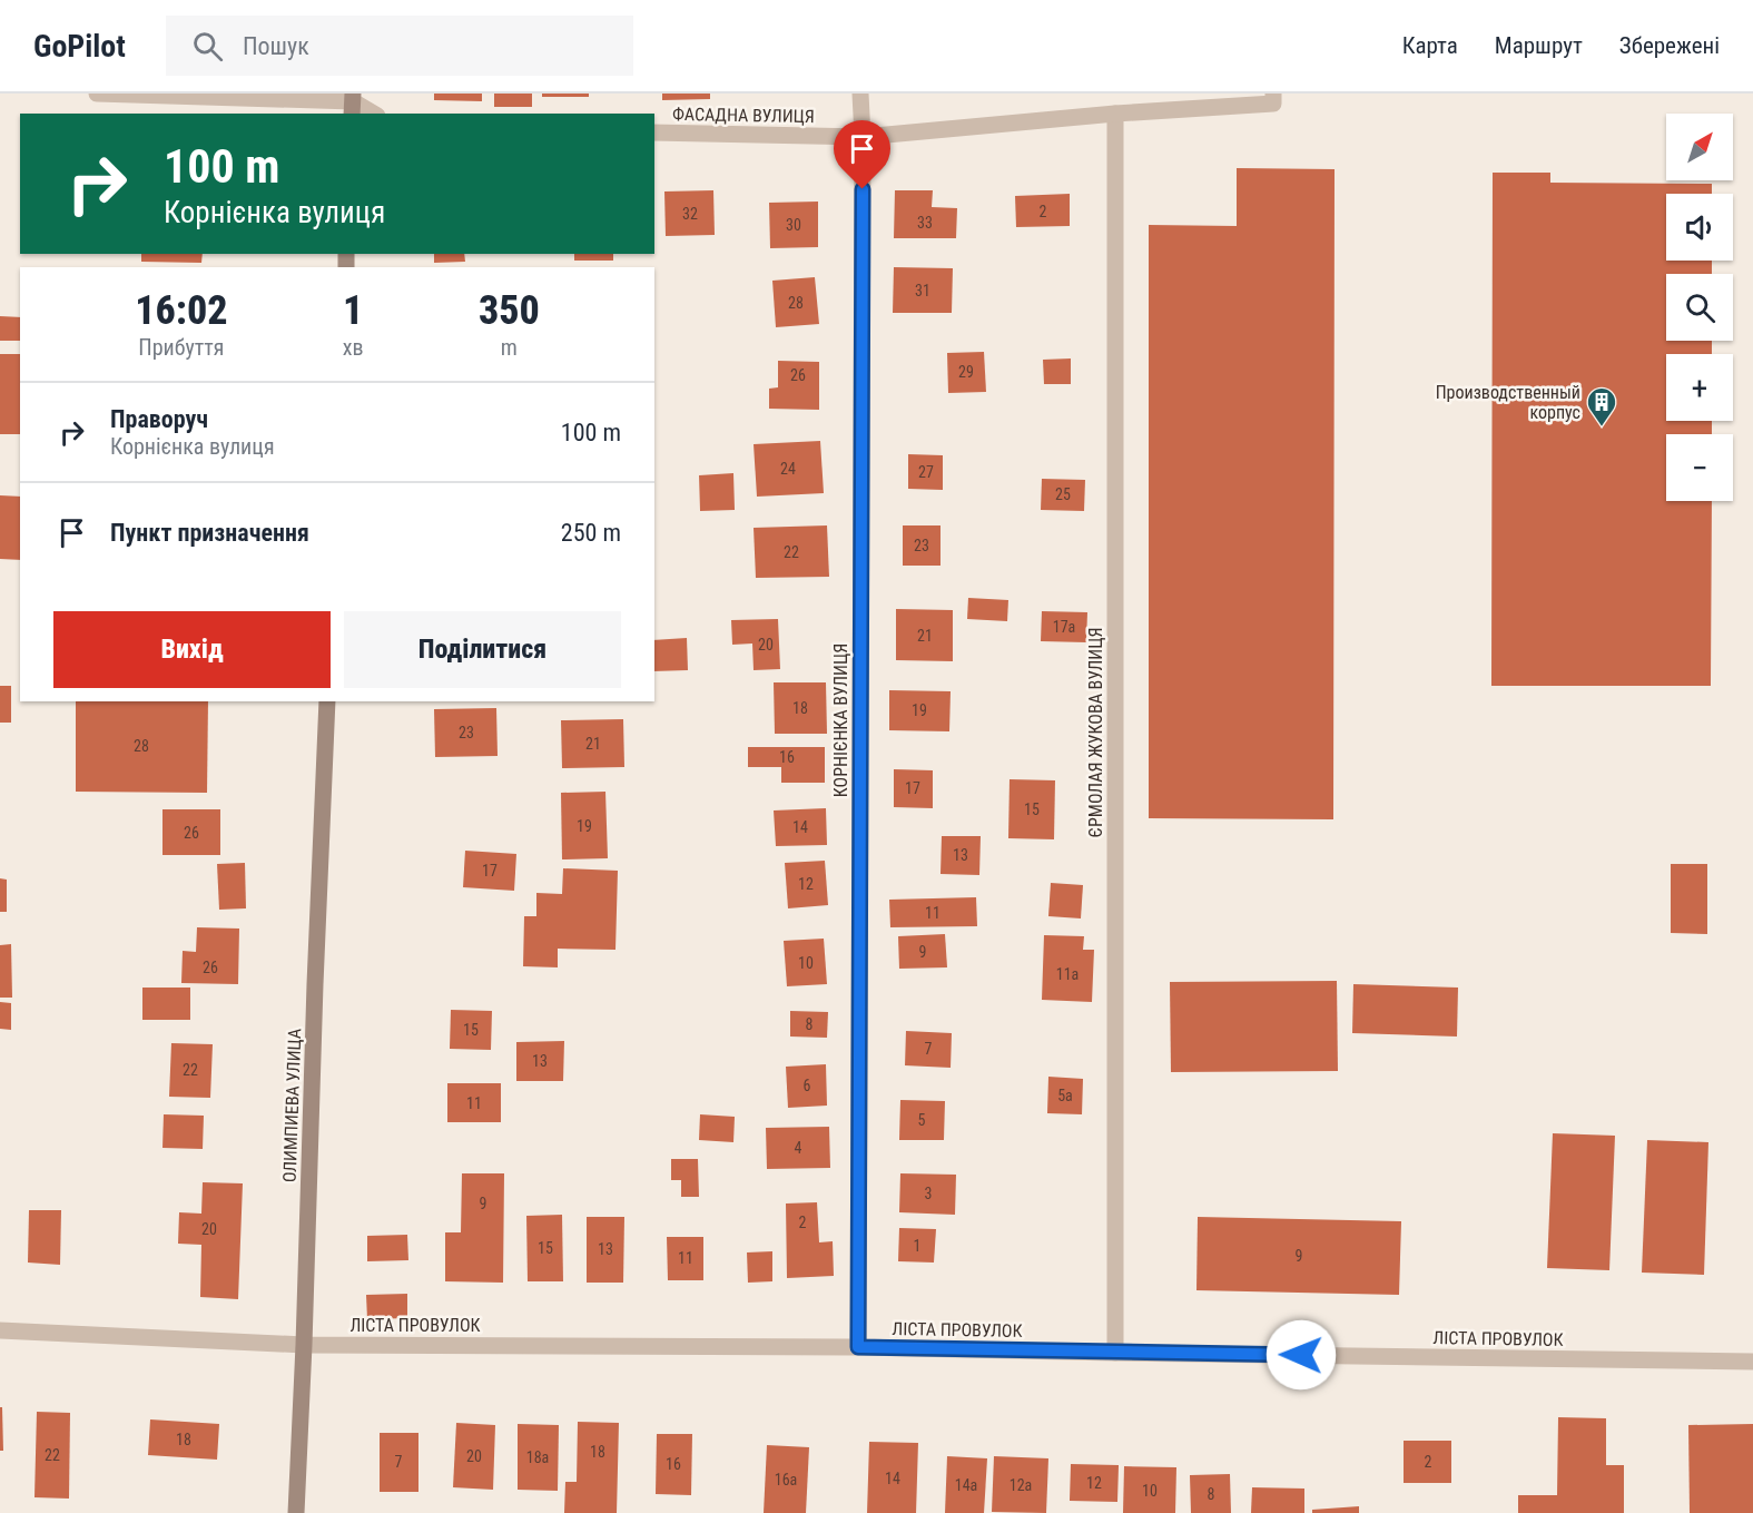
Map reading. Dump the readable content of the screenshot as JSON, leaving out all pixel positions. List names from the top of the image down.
{
  "streets": {
    "main road": ["ОЛИМПИЕВА УЛИЦА"],
    "street": [
      "ФАСАДНА ВУЛИЦЯ",
      "КОРНІЄНКА ВУЛИЦЯ",
      "ЄРМОЛАЯ ЖУКОВА ВУЛИЦЯ",
      "ЛІСТА ПРОВУЛОК"
    ]
  },
  "crossings": [
    ["ФАСАДНА ВУЛИЦЯ", "КОРНІЄНКА ВУЛИЦЯ"],
    ["ФАСАДНА ВУЛИЦЯ", "ЄРМОЛАЯ ЖУКОВА ВУЛИЦЯ"],
    ["КОРНІЄНКА ВУЛИЦЯ", "ЛІСТА ПРОВУЛОК"],
    ["ЄРМОЛАЯ ЖУКОВА ВУЛИЦЯ", "ЛІСТА ПРОВУЛОК"],
    ["ОЛИМПИЕВА УЛИЦА", "ЛІСТА ПРОВУЛОК"]
  ],
  "places": {
    "building": ["Производственный корпус"]
  },
  "house_numbers": [
    "2",
    "32",
    "33",
    "30",
    "31",
    "28",
    "29",
    "26",
    "24",
    "27",
    "25",
    "23",
    "22",
    "17а",
    "21",
    "20",
    "18",
    "19",
    "23",
    "21",
    "28",
    "16",
    "17",
    "15",
    "19",
    "14",
    "26",
    "13",
    "17",
    "12",
    "11",
    "9",
    "10",
    "26",
    "11а",
    "8",
    "15",
    "7",
    "13",
    "22",
    "6",
    "5а",
    "11",
    "5",
    "4",
    "3",
    "9",
    "2",
    "20",
    "1",
    "15",
    "13",
    "9",
    "11",
    "18",
    "18",
    "22",
    "20",
    "18а",
    "7",
    "2",
    "16",
    "14",
    "16а",
    "12",
    "14а",
    "12а",
    "10",
    "8"
  ],
  "north": "top right",
  "page": {
    "header": "GoPilot",
    "search": "Пошук",
    "nav": ["Карта", "Маршрут", "Збережені"],
    "map_buttons": ["+", "−"],
    "turn": ["100 m", "Корнієнка вулиця"],
    "eta": [
      "16:02",
      "Прибуття",
      "1",
      "хв",
      "350",
      "m"
    ],
    "list": [
      {
        "name": "Праворуч",
        "note": "Корнієнка вулиця",
        "value": "100 m"
      },
      {
        "name": "Пункт призначення",
        "value": "250 m"
      }
    ],
    "buttons": ["Вихід", "Поділитися"]
  }
}
